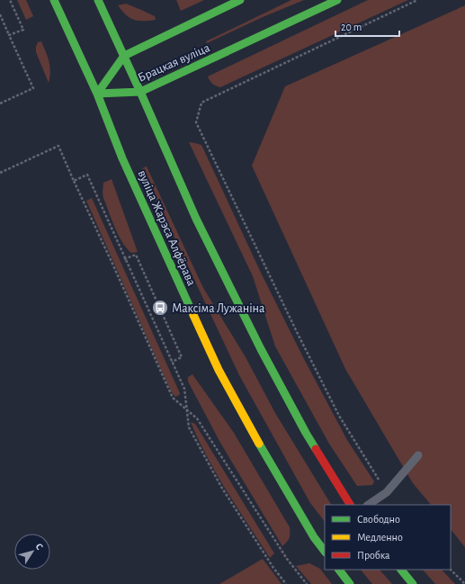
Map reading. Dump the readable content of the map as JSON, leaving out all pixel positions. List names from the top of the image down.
{
  "streets": {
    "main road": ["Брацкая вуліца", "вуліца Жарэса Алфёрава"]
  },
  "crossings": [
    ["Брацкая вуліца", "вуліца Жарэса Алфёрава"]
  ],
  "places": {
    "bus stop": ["Максіма Лужаніна"]
  },
  "legend": ["Свободно", "Медленно", "Пробка"],
  "scale_bar": "20 m",
  "north": "top right"
}
